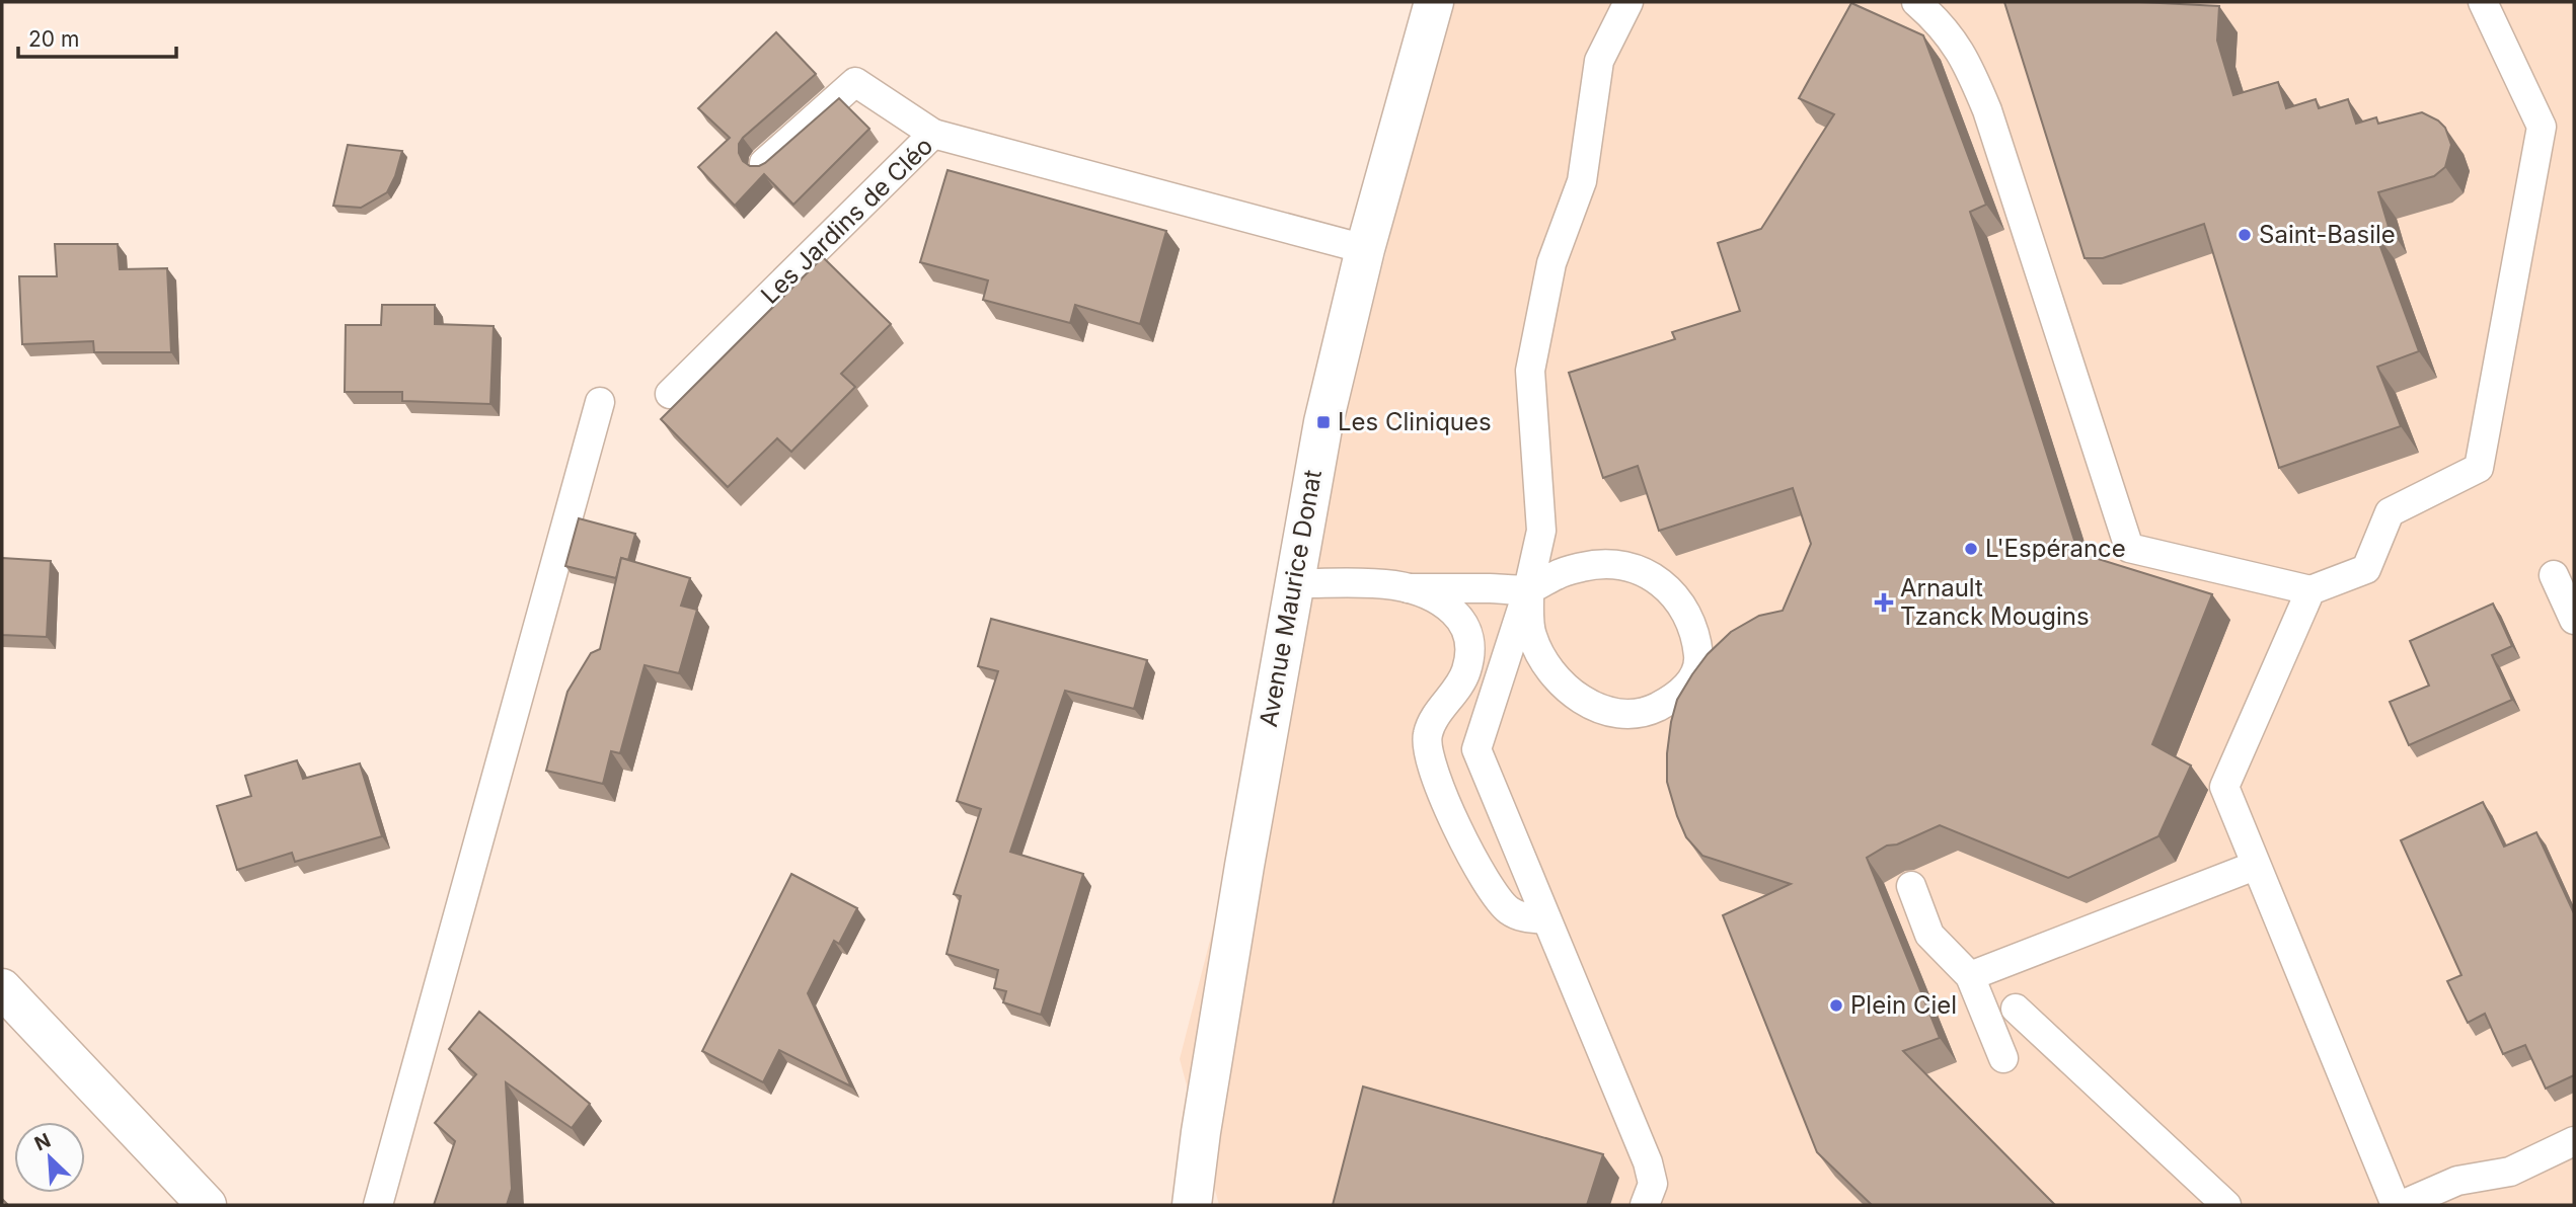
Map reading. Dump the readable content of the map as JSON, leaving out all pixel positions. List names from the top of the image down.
{
  "streets": {
    "main road": ["Avenue Maurice Donat"],
    "lane": ["Les Jardins de Cléo"]
  },
  "crossings": [
    ["Les Jardins de Cléo", "Avenue Maurice Donat"]
  ],
  "places": {
    "other": ["Saint-Basile", "L'Espérance", "Plein Ciel"],
    "transit": ["Les Cliniques"],
    "health": ["Arnault Tzanck Mougins"]
  },
  "scale_bar": "20 m",
  "north": "top left"
}
